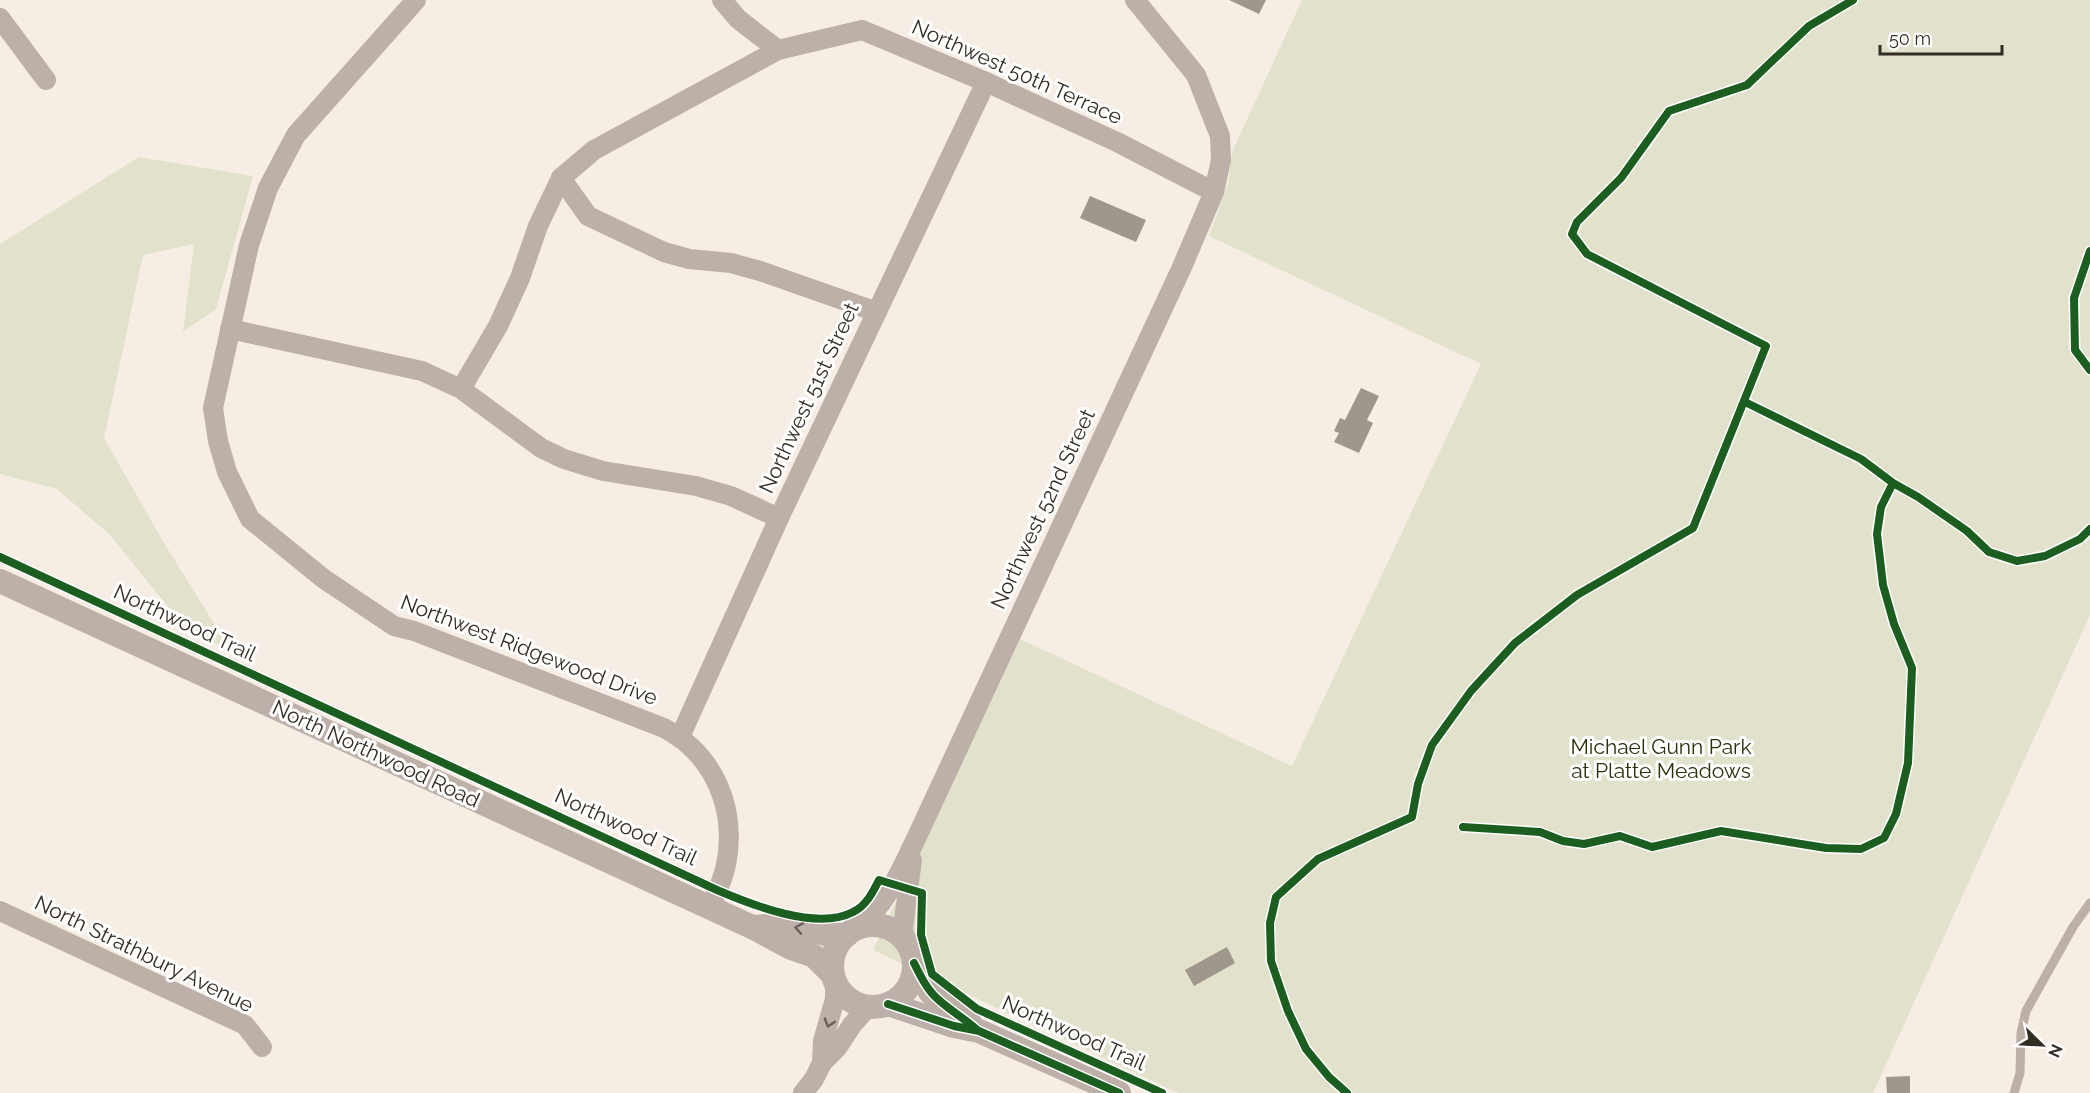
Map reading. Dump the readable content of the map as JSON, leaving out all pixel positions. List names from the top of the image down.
{
  "streets": {
    "street": [
      "Northwest 50th Terrace",
      "Northwest 51st Street",
      "Northwest 52nd Street",
      "Northwest Ridgewood Drive",
      "North Northwood Road",
      "North Strathbury Avenue"
    ],
    "cycle path": ["Northwood Trail"]
  },
  "crossings": [
    ["Northwest 50th Terrace", "Northwest 51st Street"],
    ["Northwest 50th Terrace", "Northwest 52nd Street"],
    ["Northwest 51st Street", "Northwest Ridgewood Drive"],
    ["Northwest 52nd Street", "North Northwood Road"],
    ["Northwest Ridgewood Drive", "North Northwood Road"]
  ],
  "parks": ["Michael Gunn Park at Platte Meadows"],
  "scale_bar": "50 m",
  "north": "bottom right"
}
